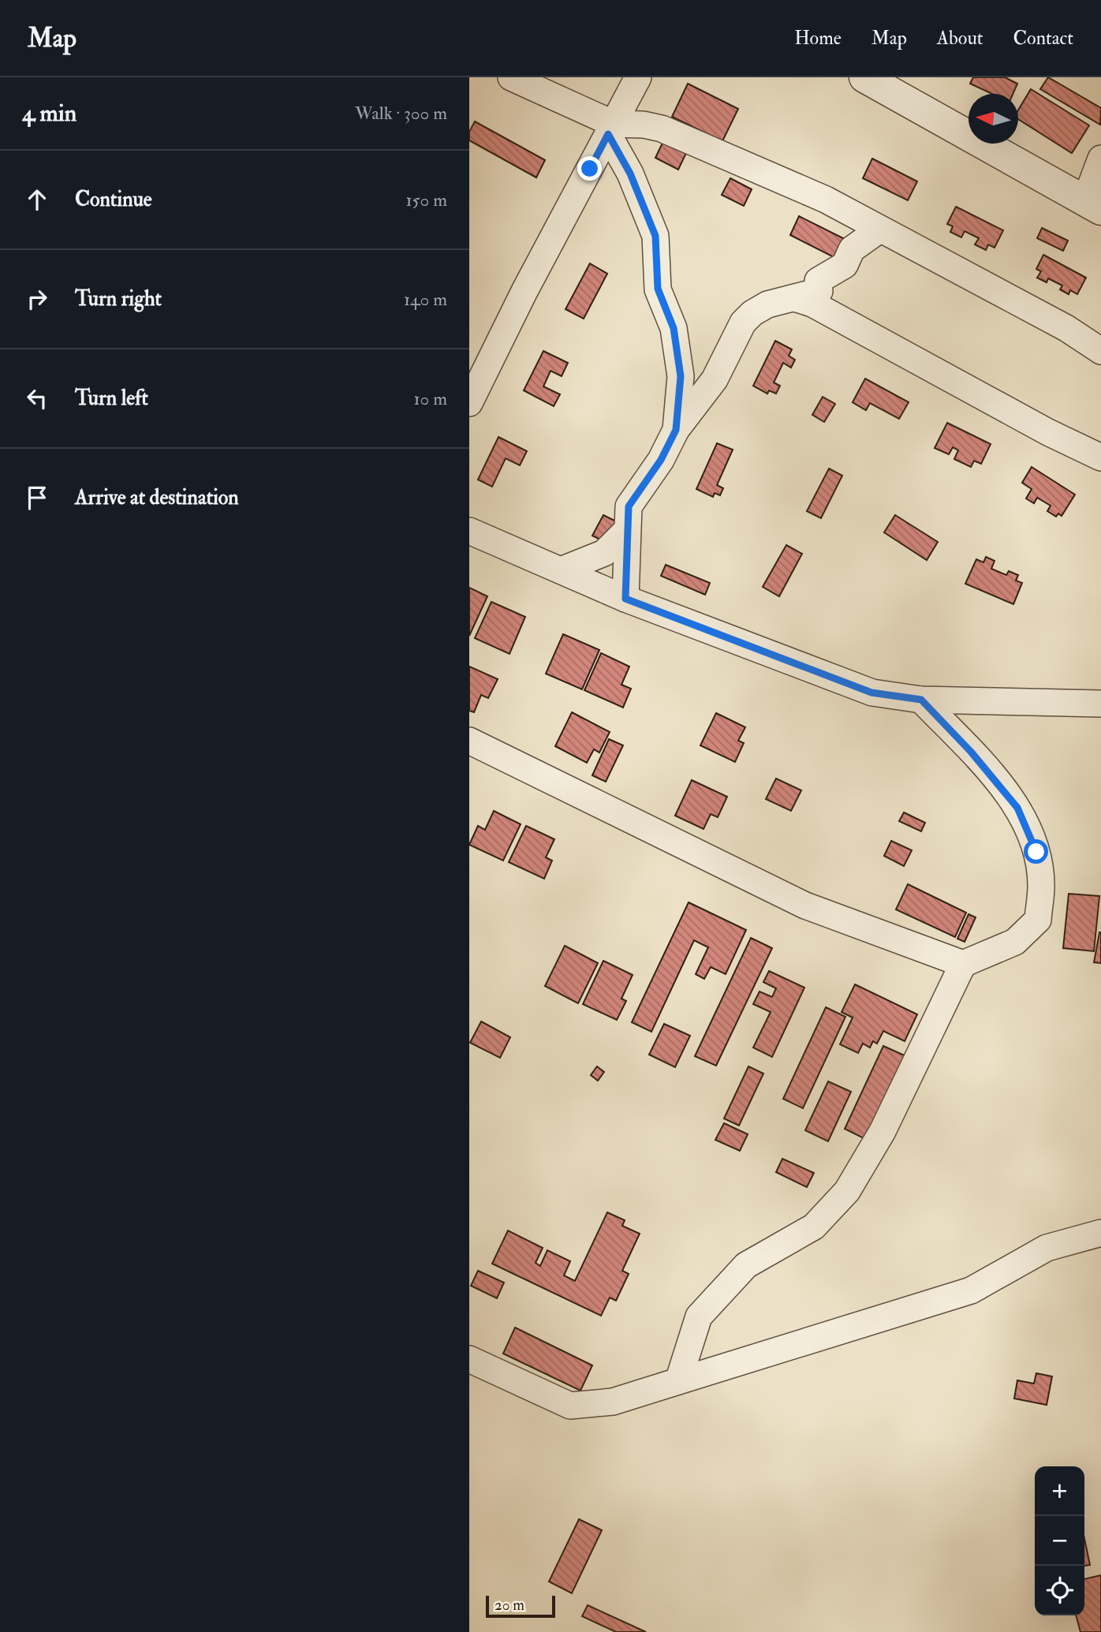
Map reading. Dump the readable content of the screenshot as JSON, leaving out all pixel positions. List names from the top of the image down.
{
  "scale_bar": "20 m",
  "north": "left",
  "page": {
    "header": "Map",
    "nav": [
      "Home",
      "Map",
      "About",
      "Contact"
    ],
    "heading": ["4 min", "Walk · 300 m"],
    "list": [
      ["Continue", "150 m"],
      ["Turn right", "140 m"],
      ["Turn left", "10 m"],
      "Arrive at destination"
    ],
    "map_buttons": ["+", "−"],
    "scale": "20 m"
  }
}
